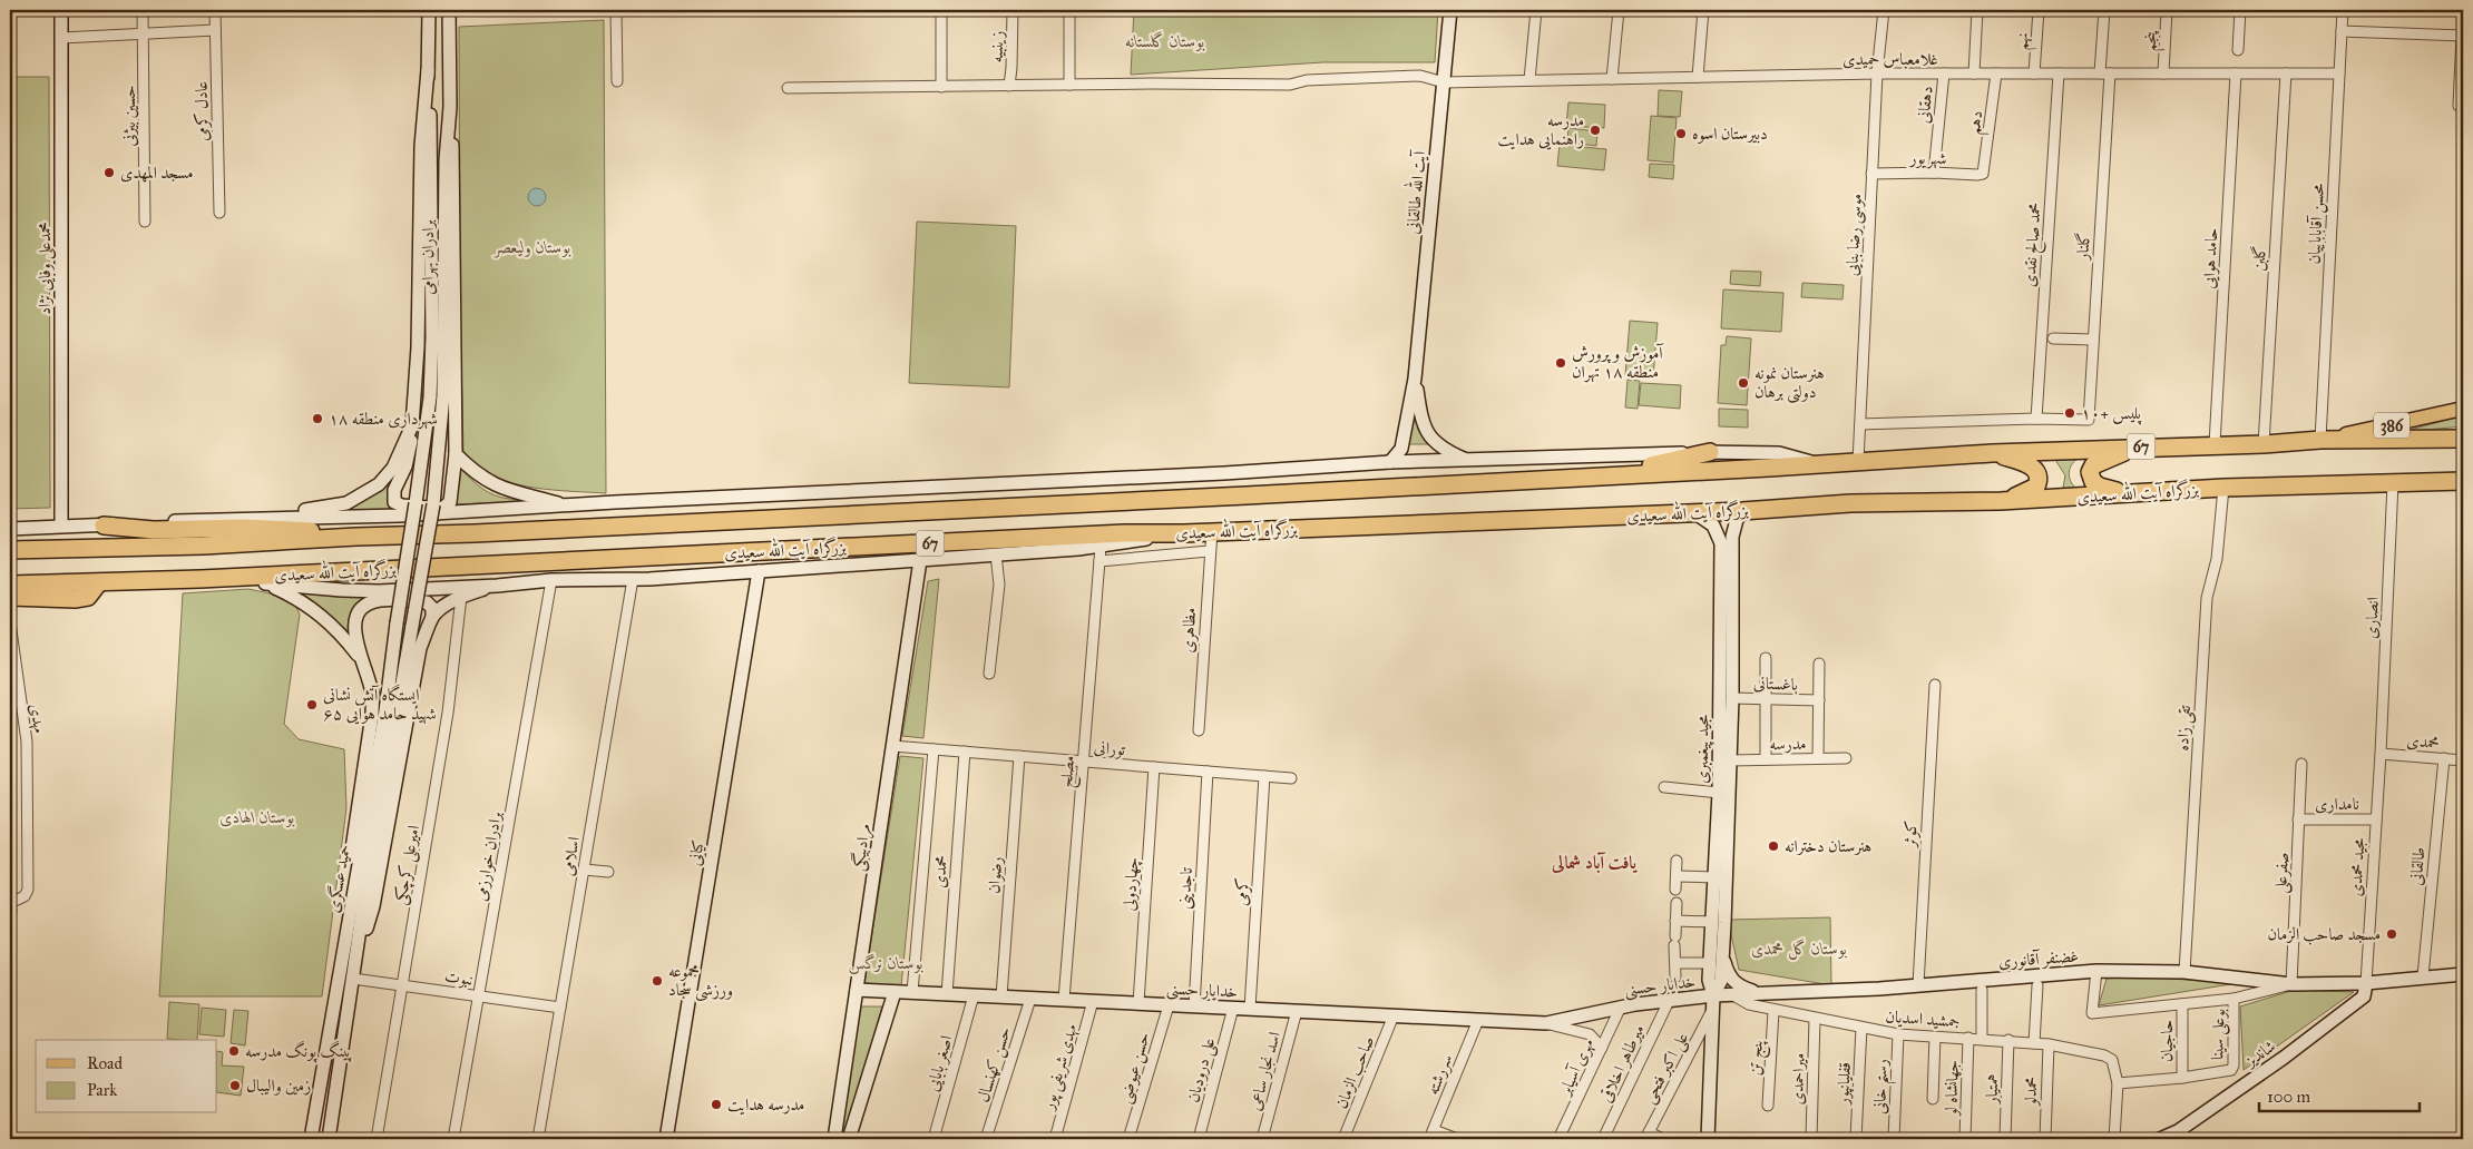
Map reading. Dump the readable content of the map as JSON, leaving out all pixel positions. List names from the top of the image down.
{
  "streets": {
    "highway": ["67", "بزرگراه آیت الله سعیدی"],
    "main road": [
      "آیت الله طالقانی",
      "برادران بهرامی",
      "محمدعلی وفایی نژاد",
      "386",
      "مجید پیغمبری",
      "مرادبیگی",
      "کیانی",
      "حمید عسگری",
      "غضنفر آقانوری",
      "خدایار حسنی",
      "شاندیز"
    ],
    "street": [
      "نهم",
      "پنجم",
      "زینبیه",
      "غلامعباس حمیدی",
      "دهقانی",
      "عادل کرمی",
      "حسین بیژنی",
      "دهم",
      "شهریور",
      "محسن آقاباباییان",
      "موسی رضا بنایی",
      "محمد صالح نقدی",
      "گلنار",
      "حامد هوایی",
      "گلبن",
      "انصاری",
      "مظاهری",
      "باغستانی",
      "مهدی",
      "تقی زاده",
      "محمدی",
      "مدرسه",
      "تورانی",
      "مصلح",
      "نامداری",
      "کوثر",
      "برادران خوارزمی",
      "اسلامی",
      "امیرعلی کرچکی",
      "طالقانی",
      "مجید محمدی",
      "صفرعلی",
      "رضوان",
      "چهاردولی",
      "تاجدینی",
      "کرمی",
      "نبوت",
      "جمشید اسدیان",
      "بوعلی سینا",
      "حاجیان",
      "پنج تن",
      "اصغر بابایی",
      "میرطاهر اخلاقی",
      "حسن کهنسال",
      "مهدی شریفی پور",
      "مهری آسیابر",
      "حسن عیوضی",
      "علی اکبر فتحی",
      "علی درودیان",
      "اسد نجار ساعی",
      "صاحب الزمان",
      "سررشته",
      "میراحمدی",
      "قفلیانپور",
      "رستم خانی",
      "جهانشاه لو",
      "همتیار",
      "محمدلو"
    ]
  },
  "crossings": [
    ["نهم", "غلامعباس حمیدی"],
    ["پنجم", "غلامعباس حمیدی"],
    ["زینبیه", "غلامعباس حمیدی"],
    ["غلامعباس حمیدی", "دهقانی"],
    ["غلامعباس حمیدی", "دهم"],
    ["غلامعباس حمیدی", "آیت الله طالقانی"],
    ["غلامعباس حمیدی", "محسن آقاباباییان"],
    ["غلامعباس حمیدی", "موسی رضا بنایی"],
    ["غلامعباس حمیدی", "محمد صالح نقدی"],
    ["غلامعباس حمیدی", "گلنار"],
    ["غلامعباس حمیدی", "حامد هوایی"],
    ["غلامعباس حمیدی", "گلبن"],
    ["دهقانی", "شهریور"],
    ["دهم", "شهریور"],
    ["شهریور", "موسی رضا بنایی"],
    ["آیت الله طالقانی", "بزرگراه آیت الله سعیدی"],
    ["محسن آقاباباییان", "386"],
    ["محسن آقاباباییان", "بزرگراه آیت الله سعیدی"],
    ["موسی رضا بنایی", "بزرگراه آیت الله سعیدی"],
    ["محمد صالح نقدی", "گلنار"],
    ["برادران بهرامی", "حمید عسگری"],
    ["حامد هوایی", "بزرگراه آیت الله سعیدی"],
    ["گلبن", "بزرگراه آیت الله سعیدی"],
    ["386", "بزرگراه آیت الله سعیدی"],
    ["بزرگراه آیت الله سعیدی", "انصاری"],
    ["بزرگراه آیت الله سعیدی", "مظاهری"],
    ["بزرگراه آیت الله سعیدی", "تقی زاده"],
    ["انصاری", "محمدی"],
    ["انصاری", "مجید محمدی"],
    ["باغستانی", "مجید پیغمبری"],
    ["تقی زاده", "غضنفر آقانوری"],
    ["محمدی", "تورانی"],
    ["محمدی", "طالقانی"],
    ["محمدی", "مجید محمدی"],
    ["محمدی", "خدایار حسنی"],
    ["مدرسه", "مجید پیغمبری"],
    ["تورانی", "مصلح"],
    ["تورانی", "مرادبیگی"],
    ["تورانی", "رضوان"],
    ["تورانی", "چهاردولی"],
    ["تورانی", "تاجدینی"],
    ["تورانی", "کرمی"],
    ["مجید پیغمبری", "غضنفر آقانوری"],
    ["مجید پیغمبری", "خدایار حسنی"],
    ["مجید پیغمبری", "علی اکبر فتحی"],
    ["مصلح", "خدایار حسنی"],
    ["نامداری", "مجید محمدی"],
    ["نامداری", "صفرعلی"],
    ["کوثر", "غضنفر آقانوری"],
    ["مرادبیگی", "خدایار حسنی"],
    ["برادران خوارزمی", "نبوت"],
    ["اسلامی", "نبوت"],
    ["امیرعلی کرچکی", "نبوت"],
    ["طالقانی", "غضنفر آقانوری"],
    ["مجید محمدی", "غضنفر آقانوری"],
    ["مجید محمدی", "شاندیز"],
    ["صفرعلی", "غضنفر آقانوری"],
    ["رضوان", "خدایار حسنی"],
    ["حمید عسگری", "نبوت"],
    ["چهاردولی", "خدایار حسنی"],
    ["تاجدینی", "خدایار حسنی"],
    ["کرمی", "خدایار حسنی"],
    ["غضنفر آقانوری", "خدایار حسنی"],
    ["غضنفر آقانوری", "جمشید اسدیان"],
    ["غضنفر آقانوری", "شاندیز"],
    ["خدایار حسنی", "اصغر بابایی"],
    ["خدایار حسنی", "میرطاهر اخلاقی"],
    ["خدایار حسنی", "حسن کهنسال"],
    ["خدایار حسنی", "مهدی شریفی پور"],
    ["خدایار حسنی", "مهری آسیابر"],
    ["خدایار حسنی", "حسن عیوضی"],
    ["خدایار حسنی", "علی درودیان"],
    ["خدایار حسنی", "اسد نجار ساعی"],
    ["خدایار حسنی", "صاحب الزمان"],
    ["خدایار حسنی", "سررشته"],
    ["جمشید اسدیان", "پنج تن"],
    ["جمشید اسدیان", "میراحمدی"],
    ["جمشید اسدیان", "قفلیانپور"],
    ["جمشید اسدیان", "رستم خانی"],
    ["جمشید اسدیان", "جهانشاه لو"],
    ["جمشید اسدیان", "همتیار"],
    ["جمشید اسدیان", "محمدلو"],
    ["بوعلی سینا", "حاجیان"]
  ],
  "districts": ["یافت آباد شمالی"],
  "parks": [
    "بوستان گلستانه",
    "بوستان ولیعصر",
    "بوستان الهادی",
    "بوستان گل محمدی",
    "بوستان نرگس"
  ],
  "places": [
    "مدرسه راهنمایی هدایت",
    "دبیرستان اسوه",
    "مسجد المهدی",
    "آموزش و پرورش منطقه ۱۸ تهران",
    "هنرستان نمونه دولتی برهان",
    "پلیس +۱۰",
    "شهرداری منطقه ۱۸",
    "ایستگاه آتش نشانی ۶۵ شهید حامد هوایی",
    "هنرستان دخترانه",
    "مسجد صاحب الزمان",
    "مجموعه ورزشی سجاد",
    "پینگ پونگ مدرسه",
    "زمین والیبال",
    "مدرسه هدایت"
  ],
  "legend": ["Road", "Park"],
  "scale_bar": "100 m"
}
